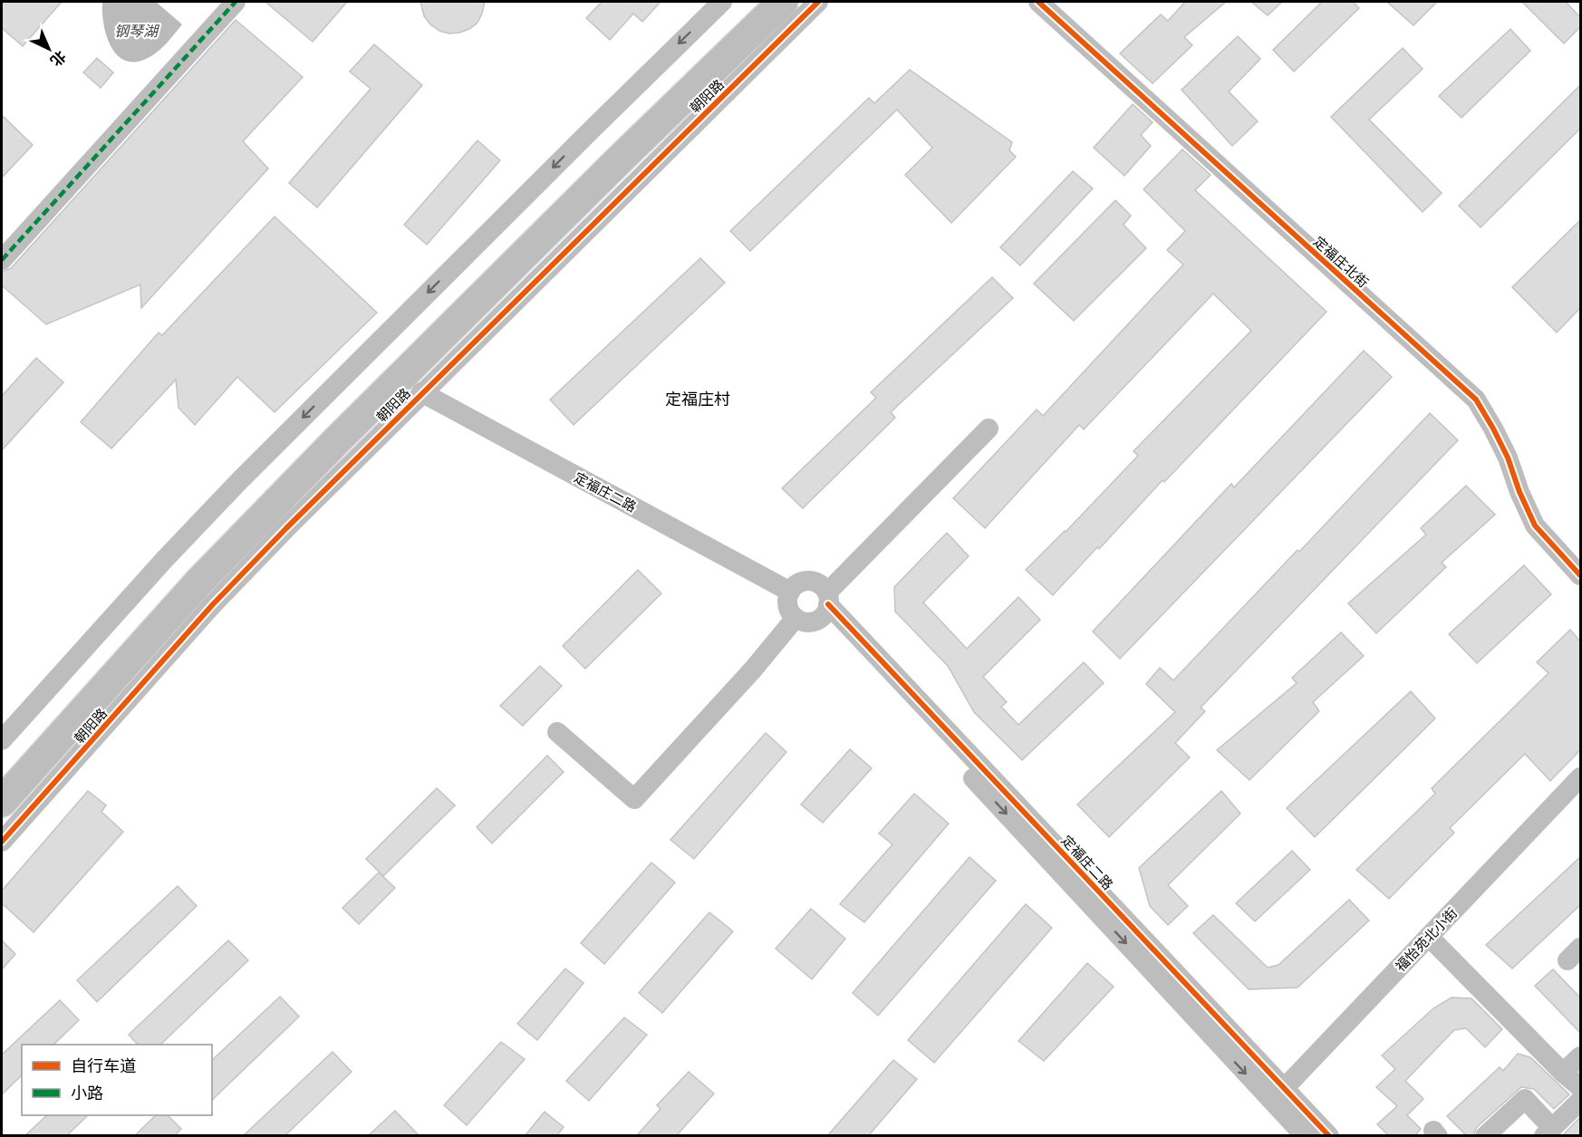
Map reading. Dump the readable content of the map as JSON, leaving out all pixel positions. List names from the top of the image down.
{
  "streets": {
    "highway": ["朝阳路"],
    "street": ["定福庄北街", "定福庄二路", "福怡苑北小街"]
  },
  "crossings": [
    ["朝阳路", "定福庄二路"],
    ["定福庄二路", "福怡苑北小街"]
  ],
  "districts": ["定福庄村"],
  "water": ["钢琴湖"],
  "legend": ["自行车道", "小路"],
  "north": "bottom right"
}
